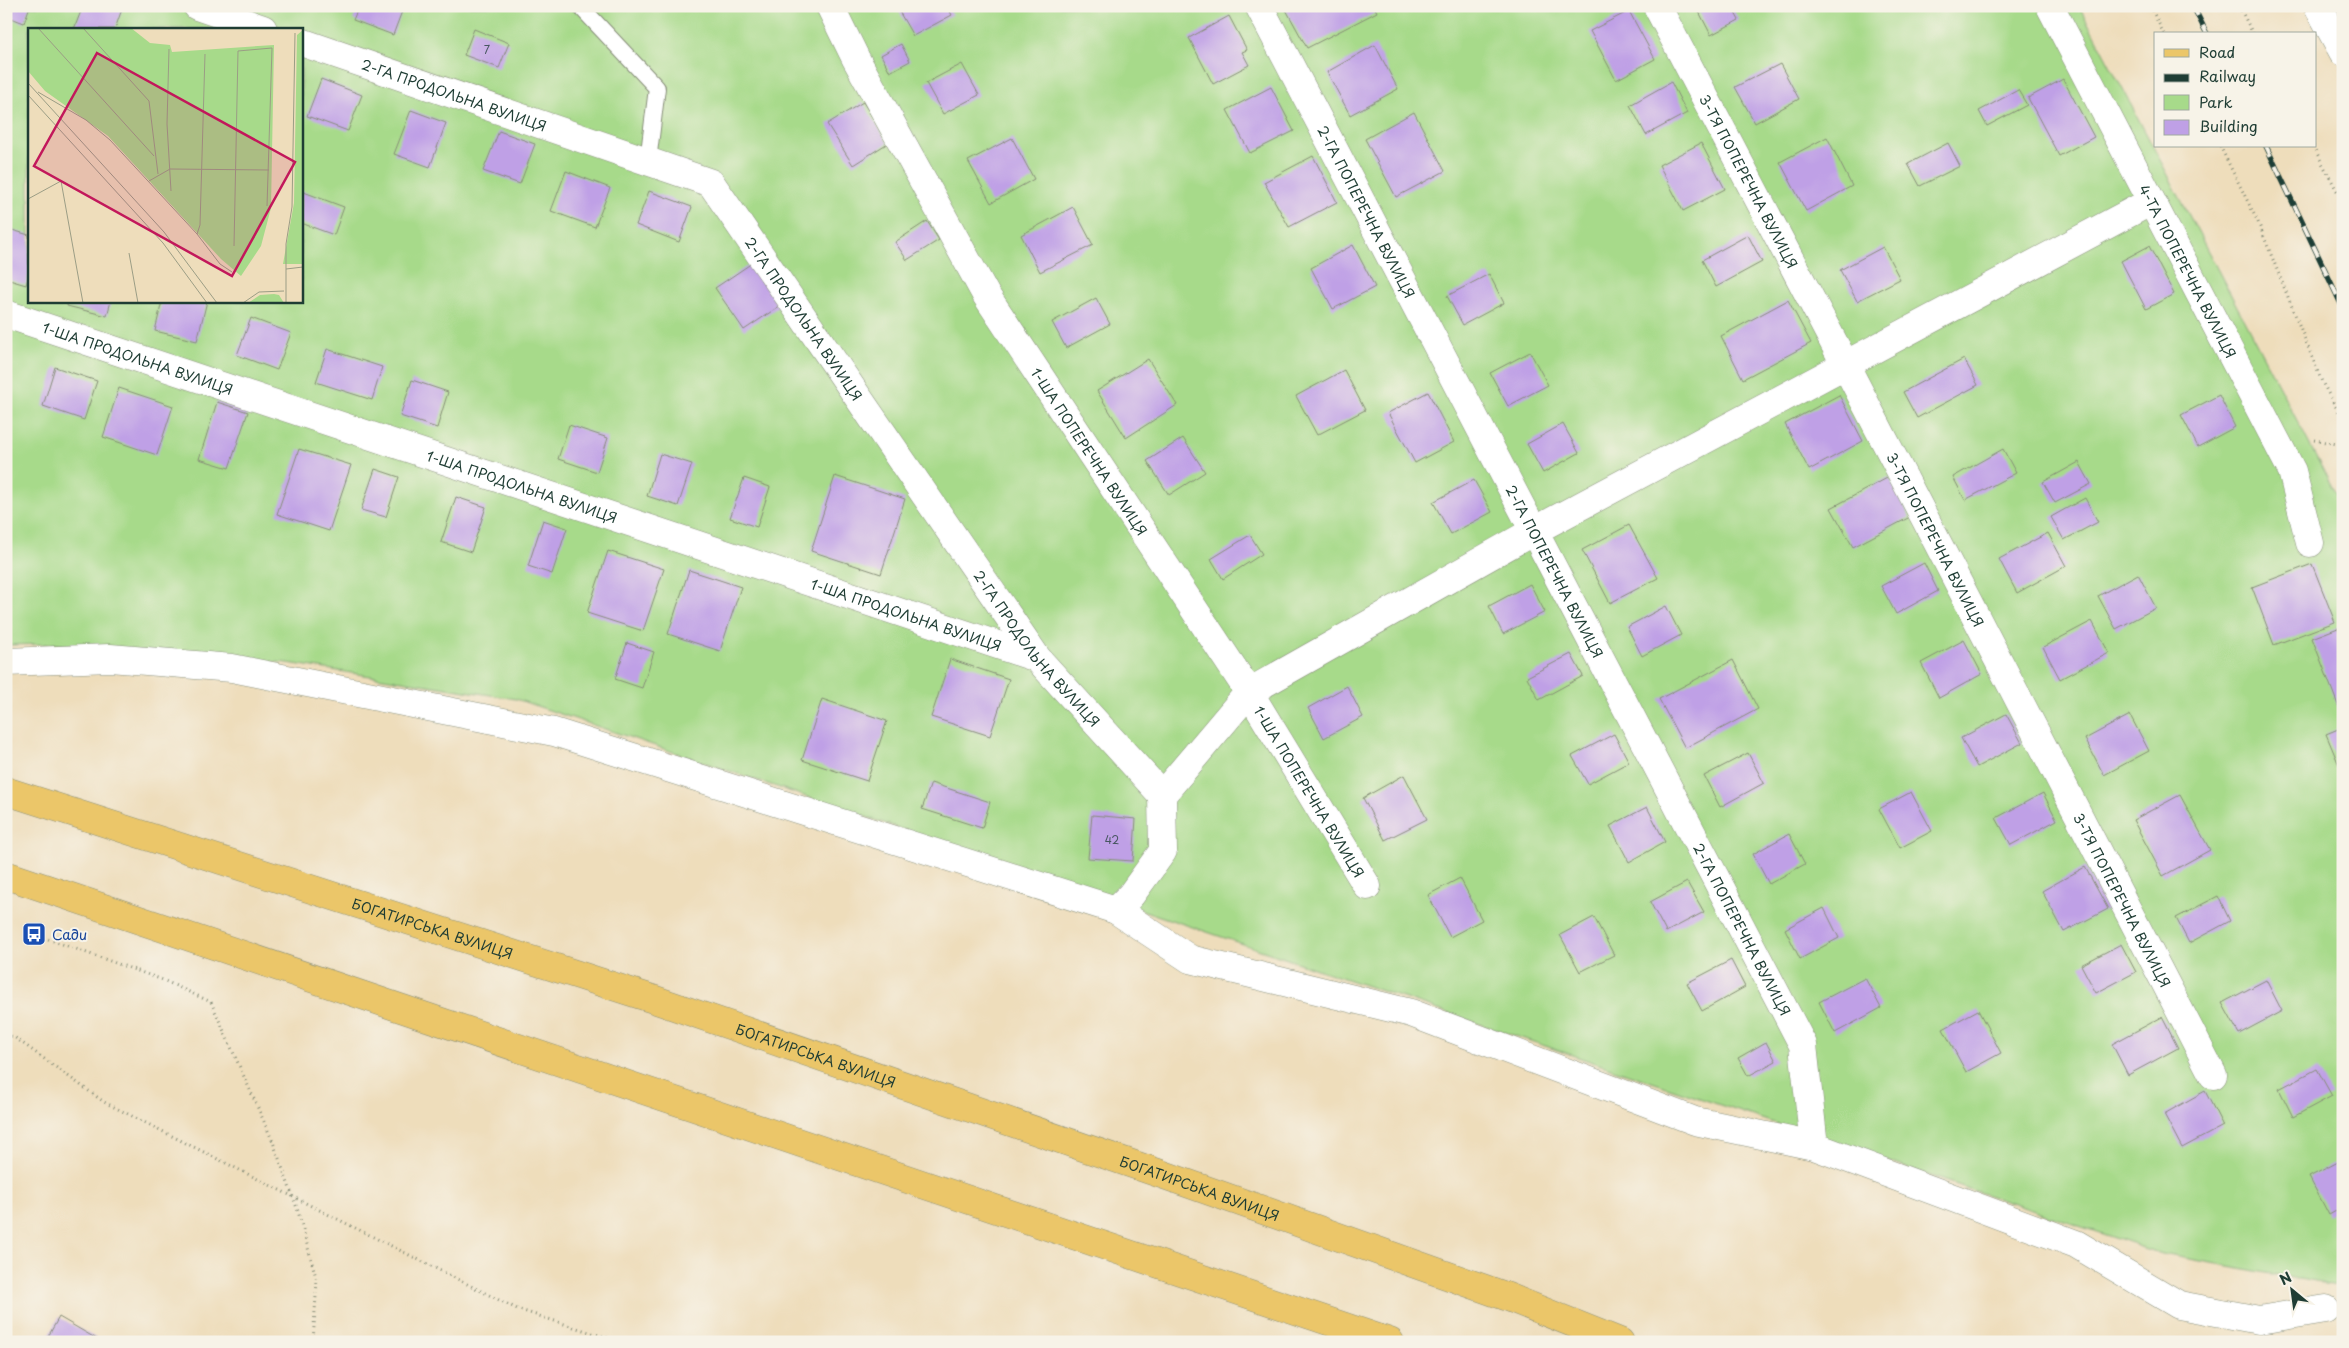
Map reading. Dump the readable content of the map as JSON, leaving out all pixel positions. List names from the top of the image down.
{
  "streets": {
    "main road": ["БОГАТИРСЬКА ВУЛИЦЯ"],
    "street": [
      "2-ГА ПРОДОЛЬНА ВУЛИЦЯ",
      "3-ТЯ ПОПЕРЕЧНА ВУЛИЦЯ",
      "2-ГА ПОПЕРЕЧНА ВУЛИЦЯ",
      "4-ТА ПОПЕРЕЧНА ВУЛИЦЯ",
      "1-ША ПРОДОЛЬНА ВУЛИЦЯ",
      "1-ША ПОПЕРЕЧНА ВУЛИЦЯ"
    ]
  },
  "crossings": [
    ["2-ГА ПРОДОЛЬНА ВУЛИЦЯ", "1-ША ПРОДОЛЬНА ВУЛИЦЯ"]
  ],
  "places": {
    "bus stop": ["Сади"]
  },
  "house_numbers": ["7", "42"],
  "legend": [
    "Road",
    "Railway",
    "Park",
    "Building"
  ],
  "north": "top left"
}
